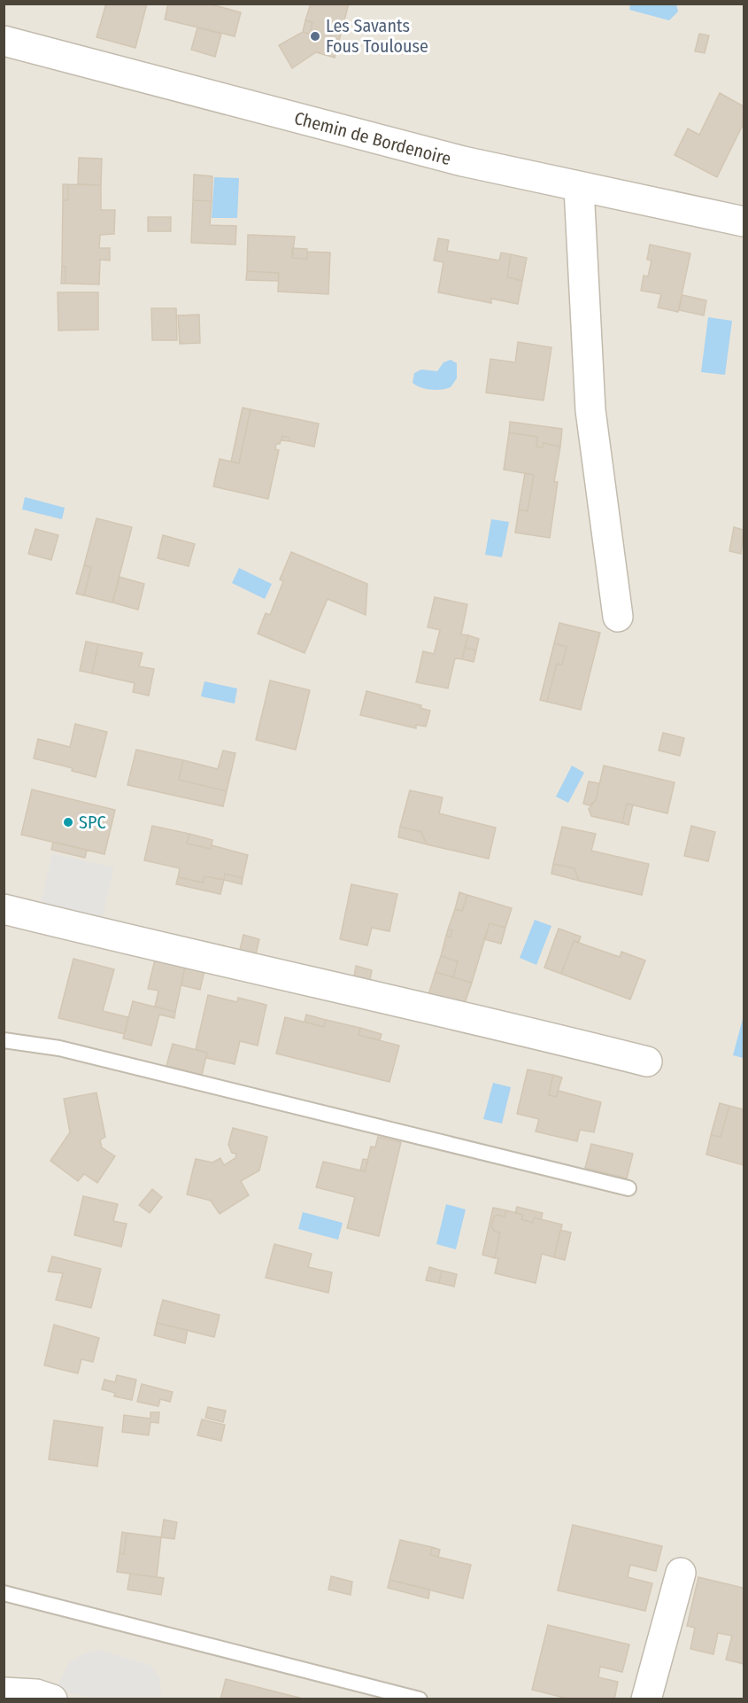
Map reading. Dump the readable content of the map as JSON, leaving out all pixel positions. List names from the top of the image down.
{
  "streets": {
    "street": ["Chemin de Bordenoire"]
  },
  "places": ["Les Savants Fous Toulouse", "SPC"]
}
